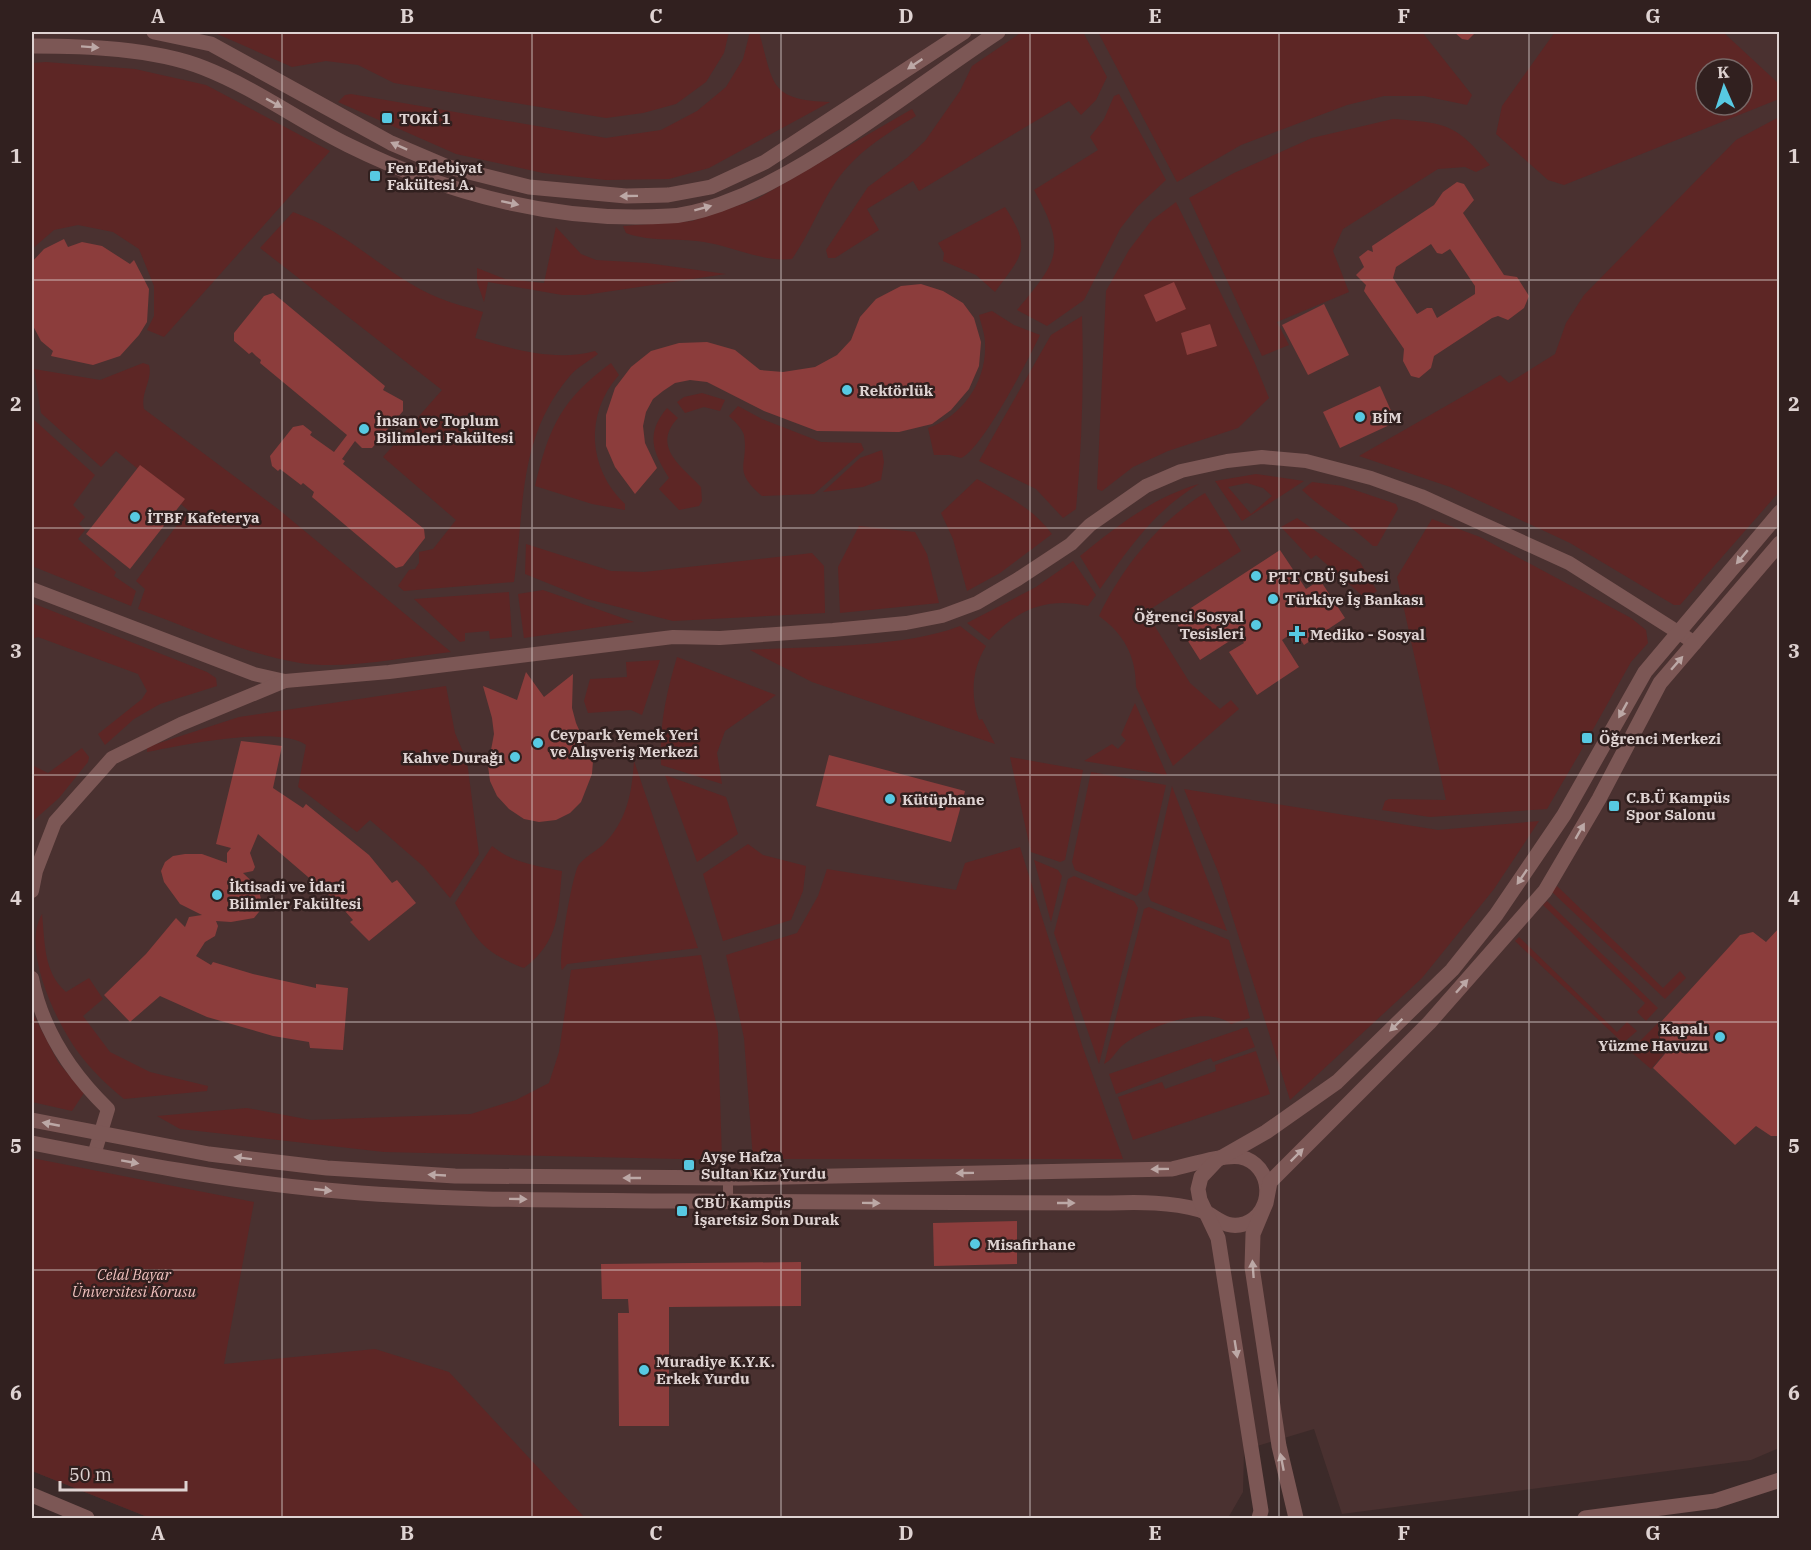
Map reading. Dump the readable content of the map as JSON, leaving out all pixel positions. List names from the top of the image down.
{
  "parks": ["Celal Bayar Üniversitesi Korusu"],
  "places": {
    "transit": [
      "TOKİ 1",
      "Fen Edebiyat Fakültesi A.",
      "Öğrenci Merkezi",
      "C.B.Ü Kampüs Spor Salonu",
      "Ayşe Hafza Sultan Kız Yurdu",
      "CBÜ Kampüs İşaretsiz Son Durak"
    ],
    "other": [
      "Rektörlük",
      "BİM",
      "İnsan ve Toplum Bilimleri Fakültesi",
      "İTBF Kafeterya",
      "PTT CBÜ Şubesi",
      "Türkiye İş Bankası",
      "Öğrenci Sosyal Tesisleri",
      "Ceypark Yemek Yeri ve Alışveriş Merkezi",
      "Kahve Durağı",
      "Kütüphane",
      "İktisadi ve İdari Bilimler Fakültesi",
      "Kapalı Yüzme Havuzu",
      "Misafirhane",
      "Muradiye K.Y.K. Erkek Yurdu"
    ],
    "health": ["Mediko - Sosyal"]
  },
  "scale_bar": "50 m",
  "north": "top",
  "grid": {
    "columns": [
      "A",
      "B",
      "C",
      "D",
      "E",
      "F",
      "G"
    ],
    "rows": [
      "1",
      "2",
      "3",
      "4",
      "5",
      "6"
    ]
  }
}
